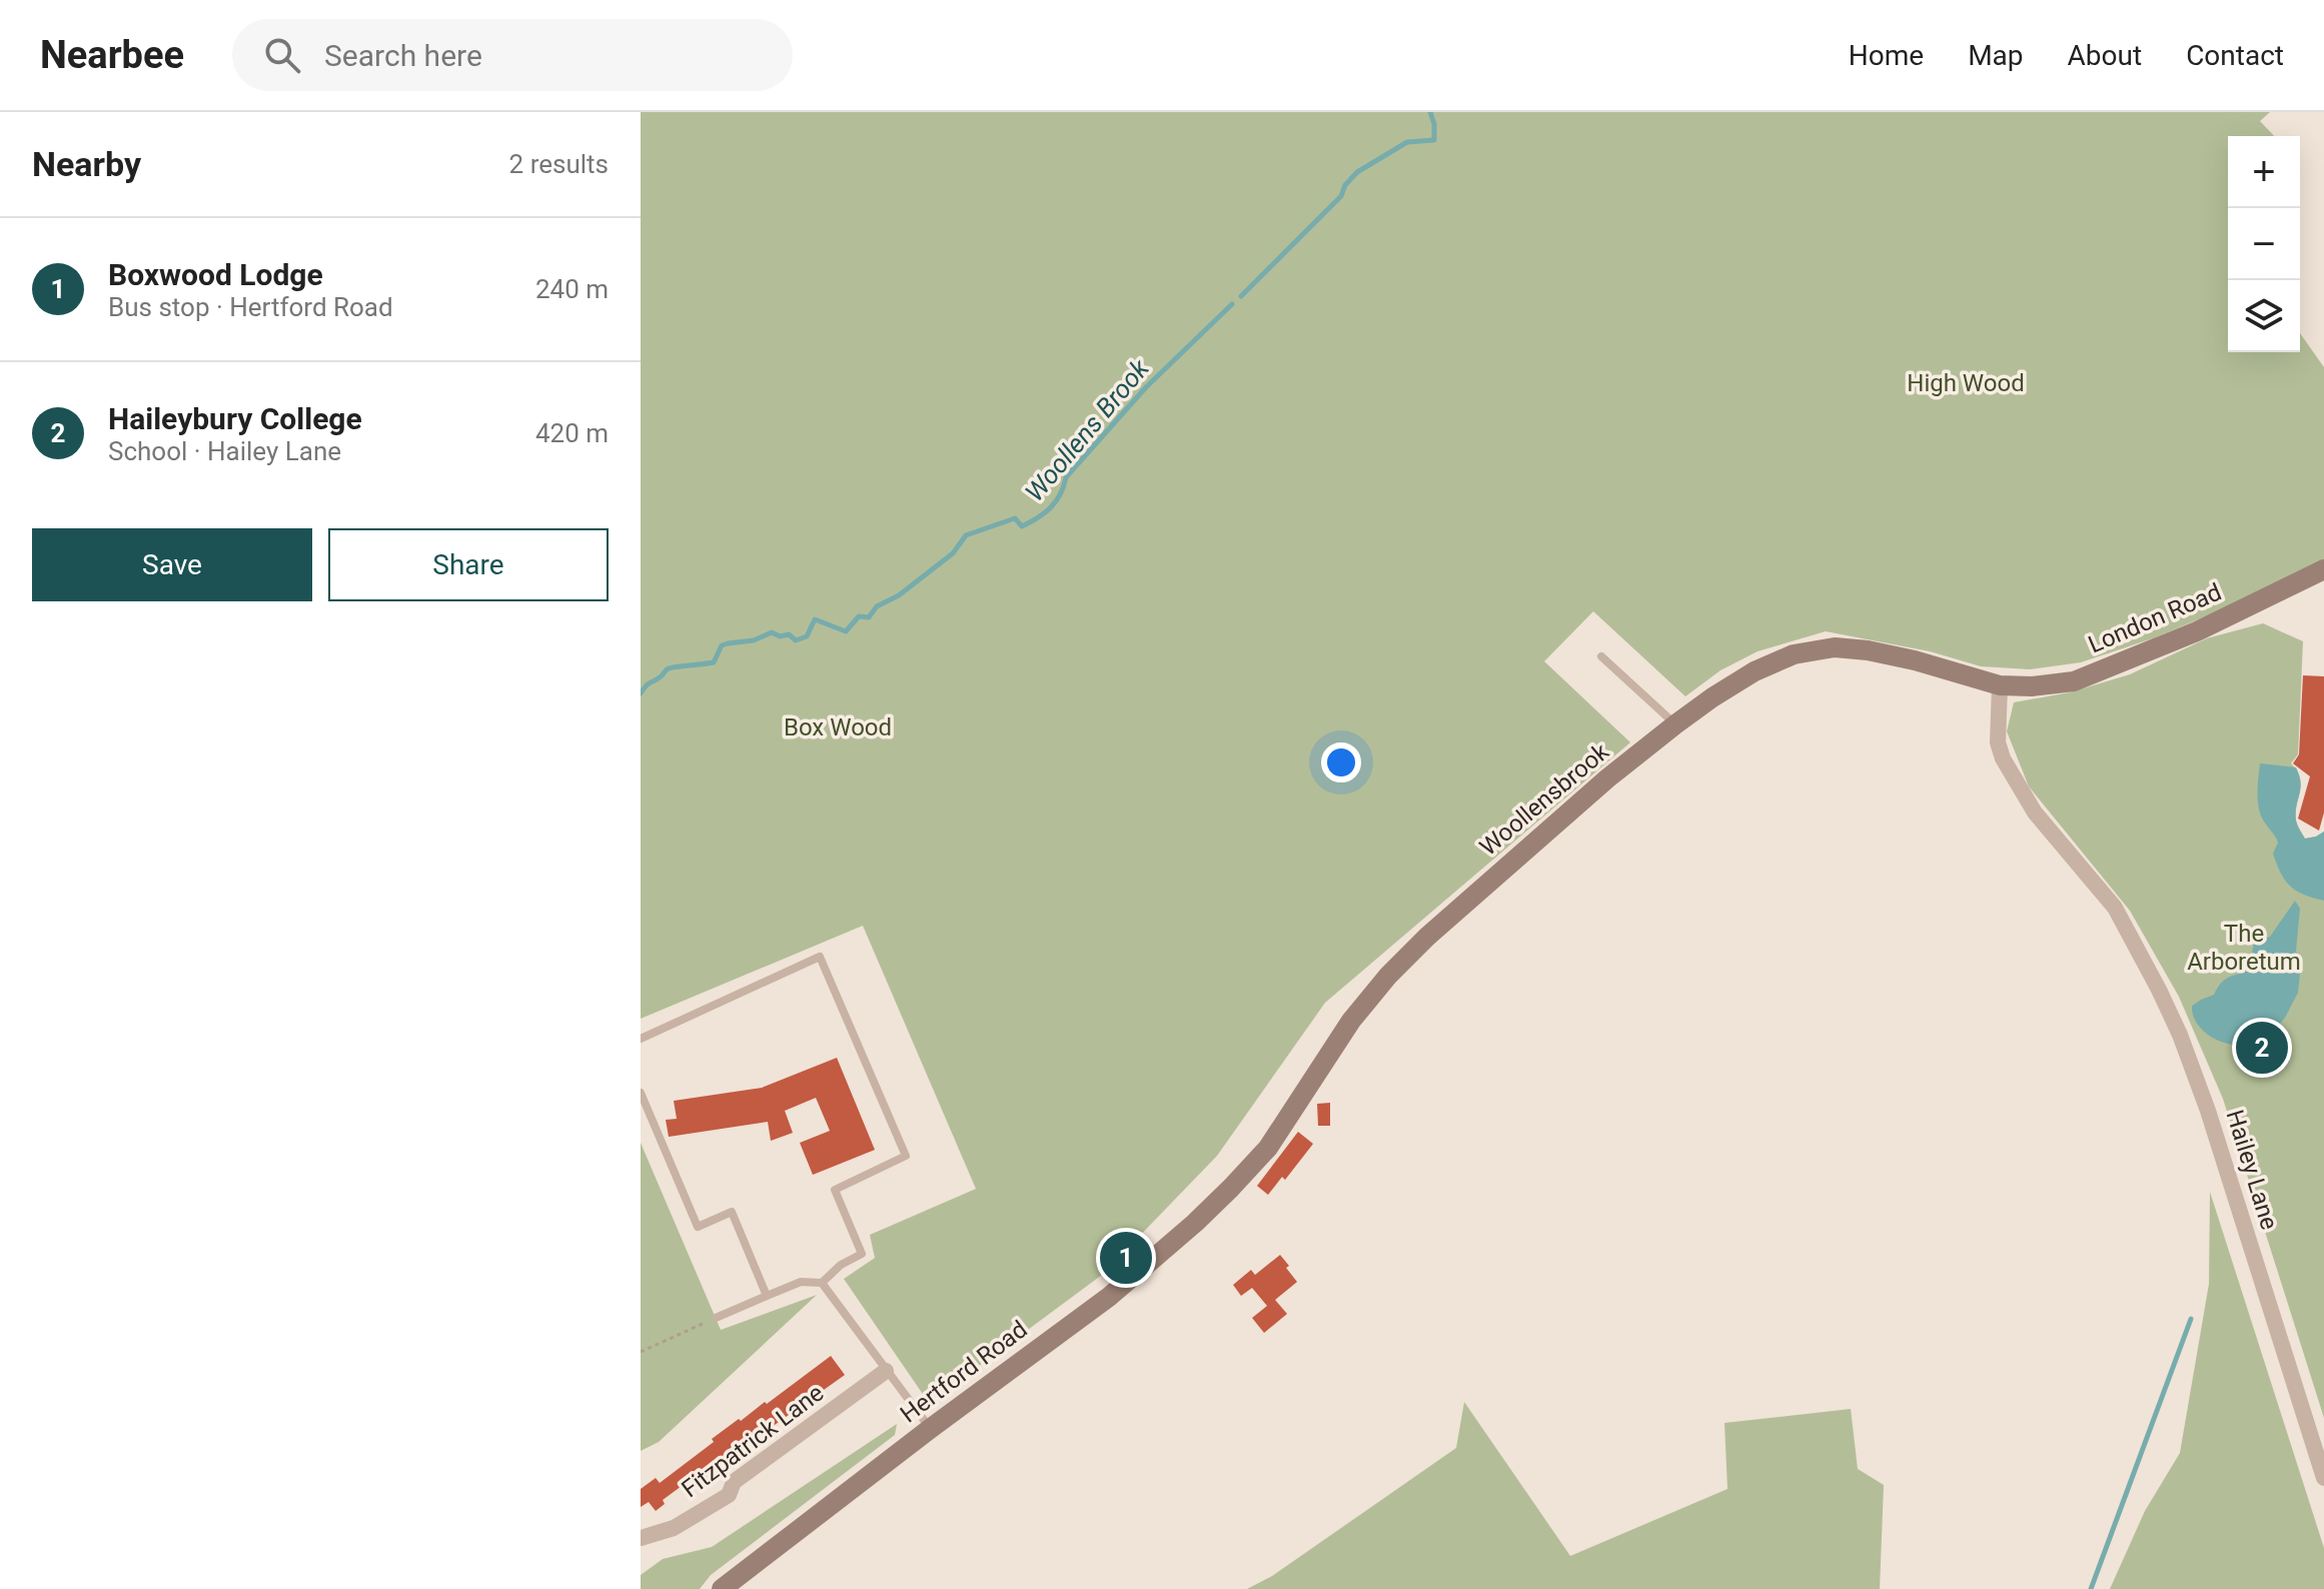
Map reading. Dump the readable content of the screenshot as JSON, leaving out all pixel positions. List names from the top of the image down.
{
  "streets": {
    "main road": ["London Road", "Woollensbrook", "Hertford Road"],
    "street": ["Hailey Lane", "Fitzpatrick Lane"]
  },
  "crossings": [
    ["London Road", "Woollensbrook"],
    ["London Road", "Hailey Lane"],
    ["Woollensbrook", "Hailey Lane"],
    ["Woollensbrook", "Hertford Road"]
  ],
  "water": ["Woollens Brook"],
  "parks": ["High Wood", "Box Wood", "The Arboretum"],
  "page": {
    "header": "Nearbee",
    "search": "Search here",
    "nav": [
      "Home",
      "Map",
      "About",
      "Contact"
    ],
    "heading": ["Nearby", "2 results"],
    "map_buttons": ["+", "−"],
    "list": [
      {
        "mark": "1",
        "name": "Boxwood Lodge",
        "note": "Bus stop · Hertford Road",
        "value": "240 m"
      },
      {
        "mark": "2",
        "name": "Haileybury College",
        "note": "School · Hailey Lane",
        "value": "420 m"
      }
    ],
    "buttons": ["Save", "Share"],
    "pins": ["2", "1"]
  }
}
